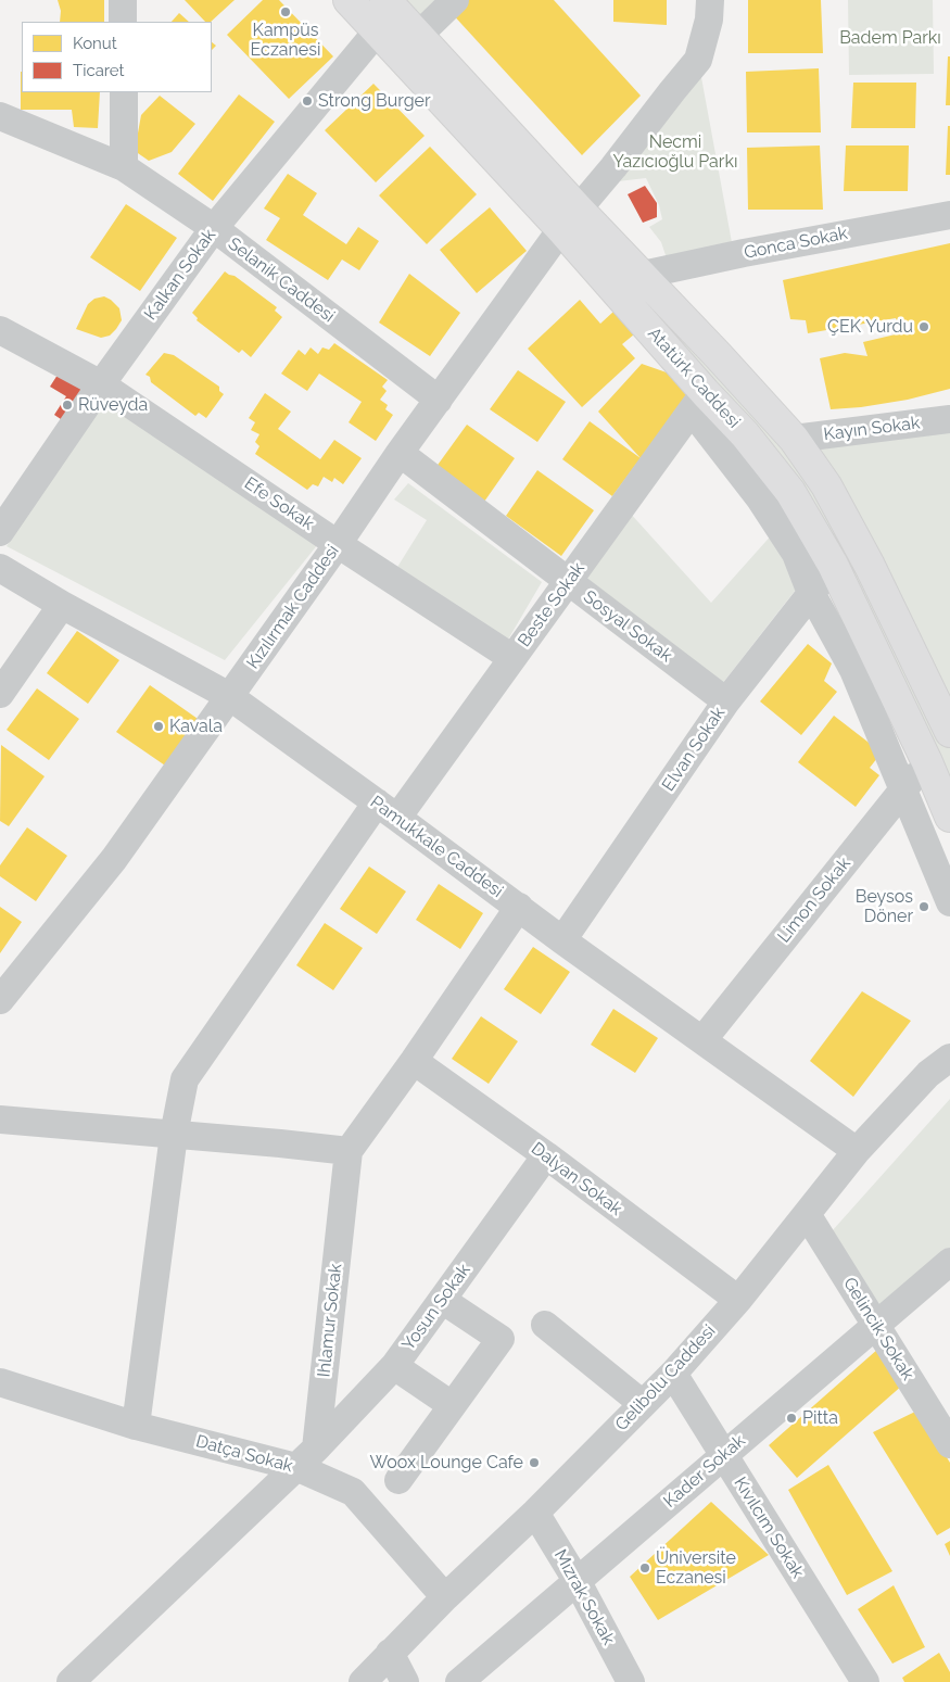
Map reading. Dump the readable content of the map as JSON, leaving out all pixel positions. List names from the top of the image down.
{
  "streets": {
    "main road": ["Atatürk Caddesi"],
    "street": [
      "Gonca Sokak",
      "Kalkan Sokak",
      "Selanik Caddesi",
      "Kayın Sokak",
      "Efe Sokak",
      "Beste Sokak",
      "Kızılırmak Caddesi",
      "Sosyal Sokak",
      "Elvan Sokak",
      "Pamukkale Caddesi",
      "Limon Sokak",
      "Dalyan Sokak",
      "Yosun Sokak",
      "Ihlamur Sokak",
      "Gelincik Sokak",
      "Gelibolu Caddesi",
      "Datça Sokak",
      "Kader Sokak",
      "Kıvılcım Sokak",
      "Mızrak Sokak"
    ]
  },
  "crossings": [
    ["Gonca Sokak", "Atatürk Caddesi"],
    ["Kalkan Sokak", "Selanik Caddesi"],
    ["Kalkan Sokak", "Atatürk Caddesi"],
    ["Kalkan Sokak", "Efe Sokak"],
    ["Selanik Caddesi", "Kızılırmak Caddesi"],
    ["Atatürk Caddesi", "Kayın Sokak"],
    ["Atatürk Caddesi", "Beste Sokak"],
    ["Atatürk Caddesi", "Kızılırmak Caddesi"],
    ["Atatürk Caddesi", "Elvan Sokak"],
    ["Atatürk Caddesi", "Limon Sokak"],
    ["Efe Sokak", "Beste Sokak"],
    ["Efe Sokak", "Kızılırmak Caddesi"],
    ["Beste Sokak", "Sosyal Sokak"],
    ["Beste Sokak", "Pamukkale Caddesi"],
    ["Beste Sokak", "Datça Sokak"],
    ["Kızılırmak Caddesi", "Sosyal Sokak"],
    ["Kızılırmak Caddesi", "Pamukkale Caddesi"],
    ["Sosyal Sokak", "Elvan Sokak"],
    ["Elvan Sokak", "Pamukkale Caddesi"],
    ["Pamukkale Caddesi", "Limon Sokak"],
    ["Pamukkale Caddesi", "Ihlamur Sokak"],
    ["Pamukkale Caddesi", "Gelibolu Caddesi"],
    ["Dalyan Sokak", "Yosun Sokak"],
    ["Dalyan Sokak", "Ihlamur Sokak"],
    ["Dalyan Sokak", "Gelibolu Caddesi"],
    ["Yosun Sokak", "Ihlamur Sokak"],
    ["Yosun Sokak", "Datça Sokak"],
    ["Ihlamur Sokak", "Datça Sokak"],
    ["Gelincik Sokak", "Gelibolu Caddesi"],
    ["Gelincik Sokak", "Kader Sokak"],
    ["Gelibolu Caddesi", "Datça Sokak"],
    ["Gelibolu Caddesi", "Kıvılcım Sokak"],
    ["Gelibolu Caddesi", "Mızrak Sokak"],
    ["Kader Sokak", "Kıvılcım Sokak"],
    ["Kader Sokak", "Mızrak Sokak"]
  ],
  "parks": ["Badem Parkı", "Necmi Yazıcıoğlu Parkı"],
  "places": [
    "Kampüs Eczanesi",
    "Strong Burger",
    "ÇEK Yurdu",
    "Rüveyda",
    "Kavala",
    "Beysos Döner",
    "Pitta",
    "Woox Lounge Cafe",
    "Üniversite Eczanesi"
  ],
  "legend": ["Konut", "Ticaret"]
}
